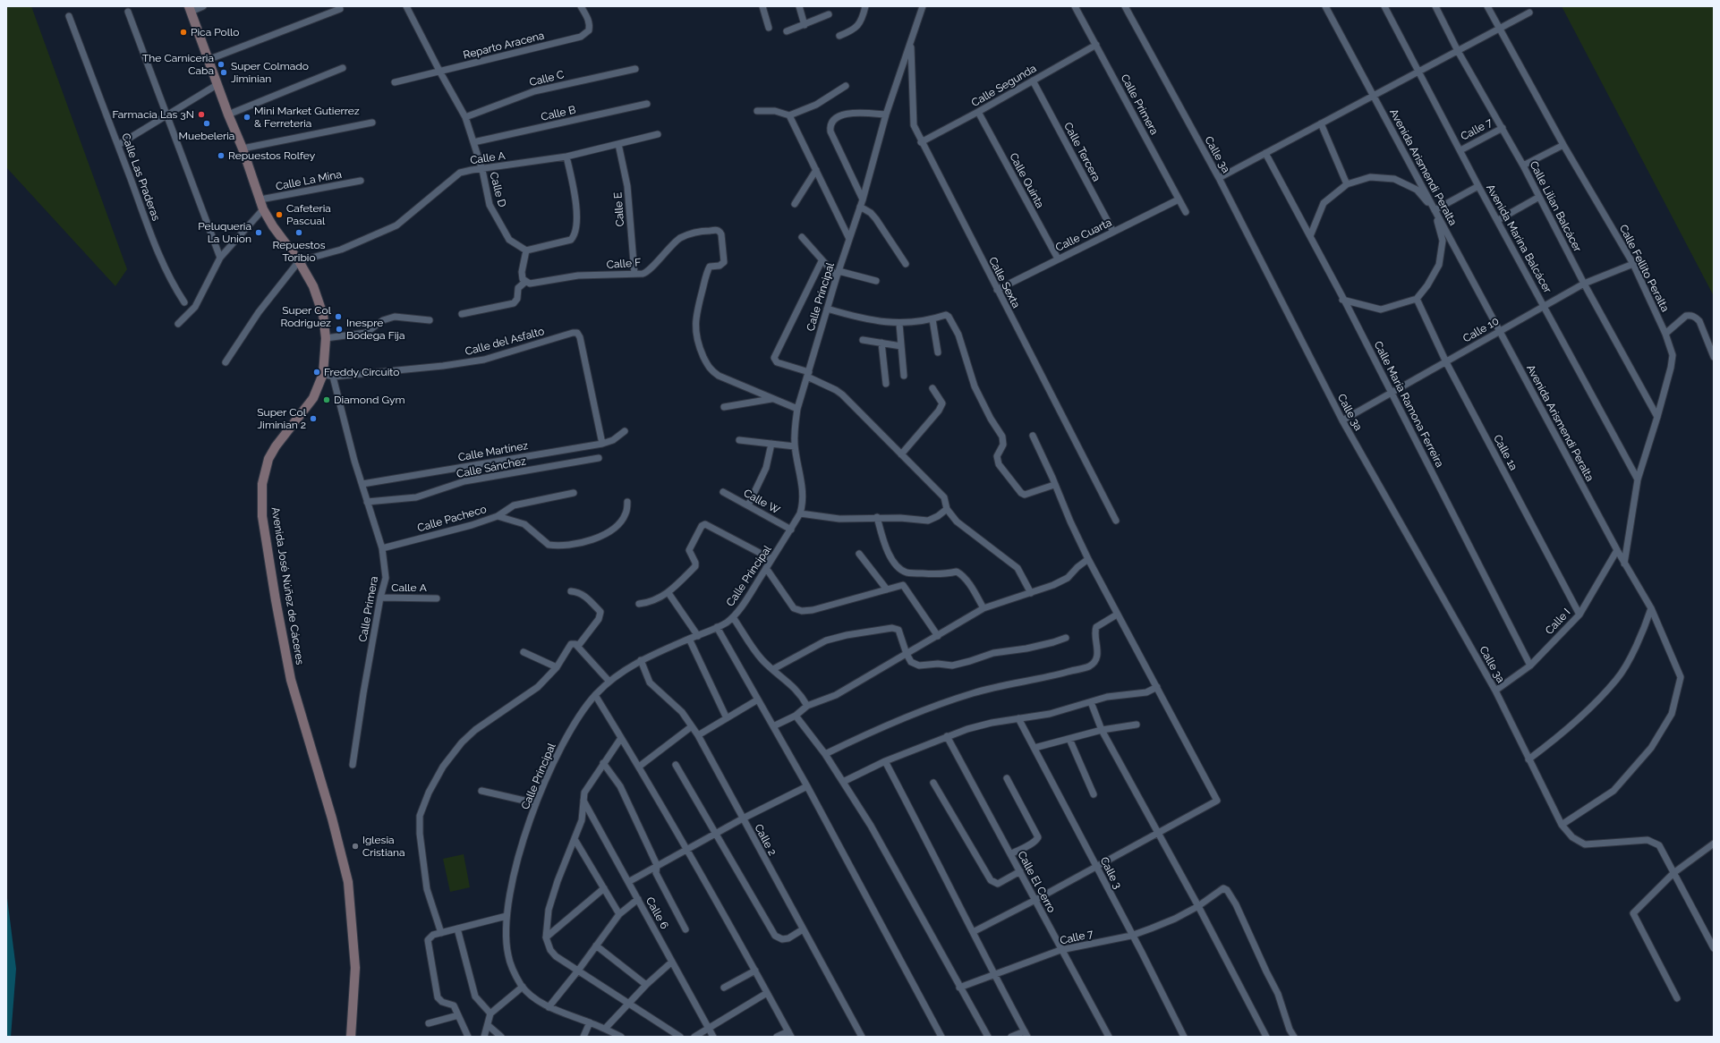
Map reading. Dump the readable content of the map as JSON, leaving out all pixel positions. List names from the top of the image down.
{
  "streets": {
    "main road": ["Avenida José Núñez de Cáceres"],
    "street": [
      "Reparto Aracena",
      "Calle C",
      "Calle Segunda",
      "Calle Primera",
      "Calle B",
      "Calle 7",
      "Calle Tercera",
      "Calle 3a",
      "Calle A",
      "Avenida Arismendi Peralta",
      "Calle Las Praderas",
      "Calle La Mina",
      "Calle Quinta",
      "Calle D",
      "Calle Lilian Balcácer",
      "Calle E",
      "Calle Cuarta",
      "Avenida Marina Balcácer",
      "Calle F",
      "Calle Fellito Peralta",
      "Calle Sexta",
      "Calle Principal",
      "Calle 10",
      "Calle del Asfalto",
      "Calle María Ramona Ferreira",
      "Calle Martínez",
      "Calle 1a",
      "Calle Sánchez",
      "Calle W",
      "Calle Pacheco",
      "Calle I",
      "Calle 2",
      "Calle 3",
      "Calle El Cerro",
      "Calle 6"
    ]
  },
  "crossings": [
    ["Reparto Aracena", "Calle D"],
    ["Calle C", "Calle D"],
    ["Calle Segunda", "Calle Primera"],
    ["Calle Segunda", "Calle Tercera"],
    ["Calle Segunda", "Calle Quinta"],
    ["Calle Segunda", "Calle Sexta"],
    ["Calle Primera", "Calle A"],
    ["Calle Primera", "Calle Cuarta"],
    ["Calle Primera", "Calle del Asfalto"],
    ["Calle Primera", "Calle Martínez"],
    ["Calle Primera", "Calle Sánchez"],
    ["Calle Primera", "Calle Pacheco"],
    ["Calle B", "Calle D"],
    ["Calle 7", "Calle Lilian Balcácer"],
    ["Calle 7", "Avenida Marina Balcácer"],
    ["Calle 7", "Calle 3"],
    ["Calle 7", "Calle El Cerro"],
    ["Calle Tercera", "Calle Cuarta"],
    ["Calle 3a", "Avenida Arismendi Peralta"],
    ["Calle 3a", "Calle 10"],
    ["Calle 3a", "Calle I"],
    ["Calle A", "Calle D"],
    ["Calle A", "Calle E"],
    ["Calle A", "Avenida José Núñez de Cáceres"],
    ["Avenida Arismendi Peralta", "Calle Fellito Peralta"],
    ["Avenida Arismendi Peralta", "Calle 10"],
    ["Avenida Arismendi Peralta", "Calle I"],
    ["Calle La Mina", "Avenida José Núñez de Cáceres"],
    ["Calle Quinta", "Calle Cuarta"],
    ["Calle Lilian Balcácer", "Calle Fellito Peralta"],
    ["Calle Lilian Balcácer", "Calle 10"],
    ["Calle E", "Calle F"],
    ["Calle Cuarta", "Calle Sexta"],
    ["Avenida Marina Balcácer", "Calle Fellito Peralta"],
    ["Avenida Marina Balcácer", "Calle 10"],
    ["Calle Fellito Peralta", "Calle 10"],
    ["Calle Sexta", "Calle Principal"],
    ["Calle Principal", "Calle W"],
    ["Calle Principal", "Calle 2"],
    ["Calle 10", "Calle María Ramona Ferreira"],
    ["Calle 10", "Calle 1a"],
    ["Calle del Asfalto", "Calle Martínez"],
    ["Calle del Asfalto", "Avenida José Núñez de Cáceres"],
    ["Calle María Ramona Ferreira", "Calle I"],
    ["Calle 1a", "Calle I"]
  ],
  "places": [
    "Pica Pollo",
    "The Carniceria Caba",
    "Super Colmado Jiminian",
    "Farmacia Las 3N",
    "Mini Market Gutierrez & Ferreteria",
    "Muebeleria",
    "Repuestos Rolfey",
    "Cafeteria Pascual",
    "Peluqueria La Union",
    "Repuestos Toribio",
    "Super Col Rodriguez",
    "Inespre Bodega Fija",
    "Freddy Circuito",
    "Diamond Gym",
    "Super Col Jiminian 2",
    "Iglesia Cristiana"
  ]
}
